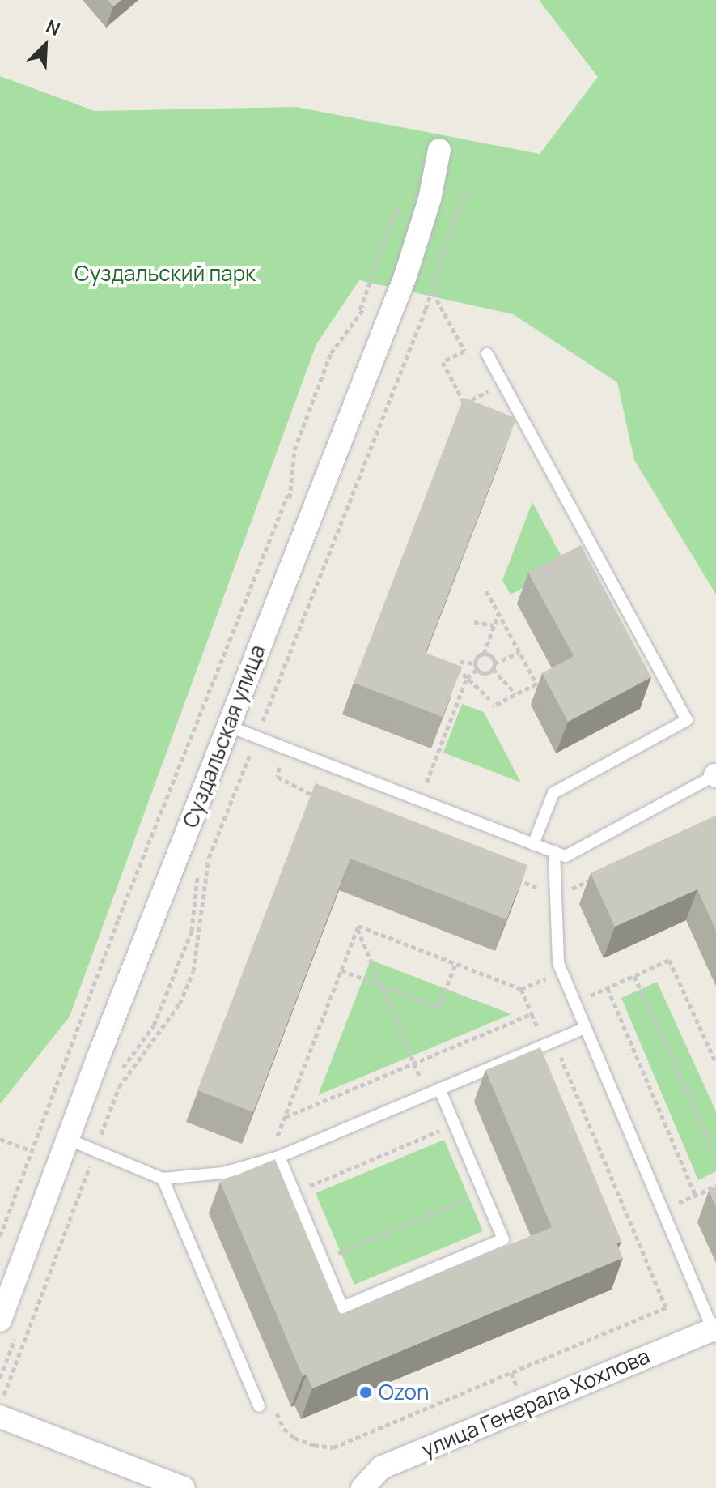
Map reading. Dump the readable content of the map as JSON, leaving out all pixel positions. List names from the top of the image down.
{
  "streets": {
    "street": ["Суздальская улица", "улица Генерала Хохлова"]
  },
  "parks": ["Суздальский парк"],
  "places": ["Ozon"],
  "north": "top right"
}
